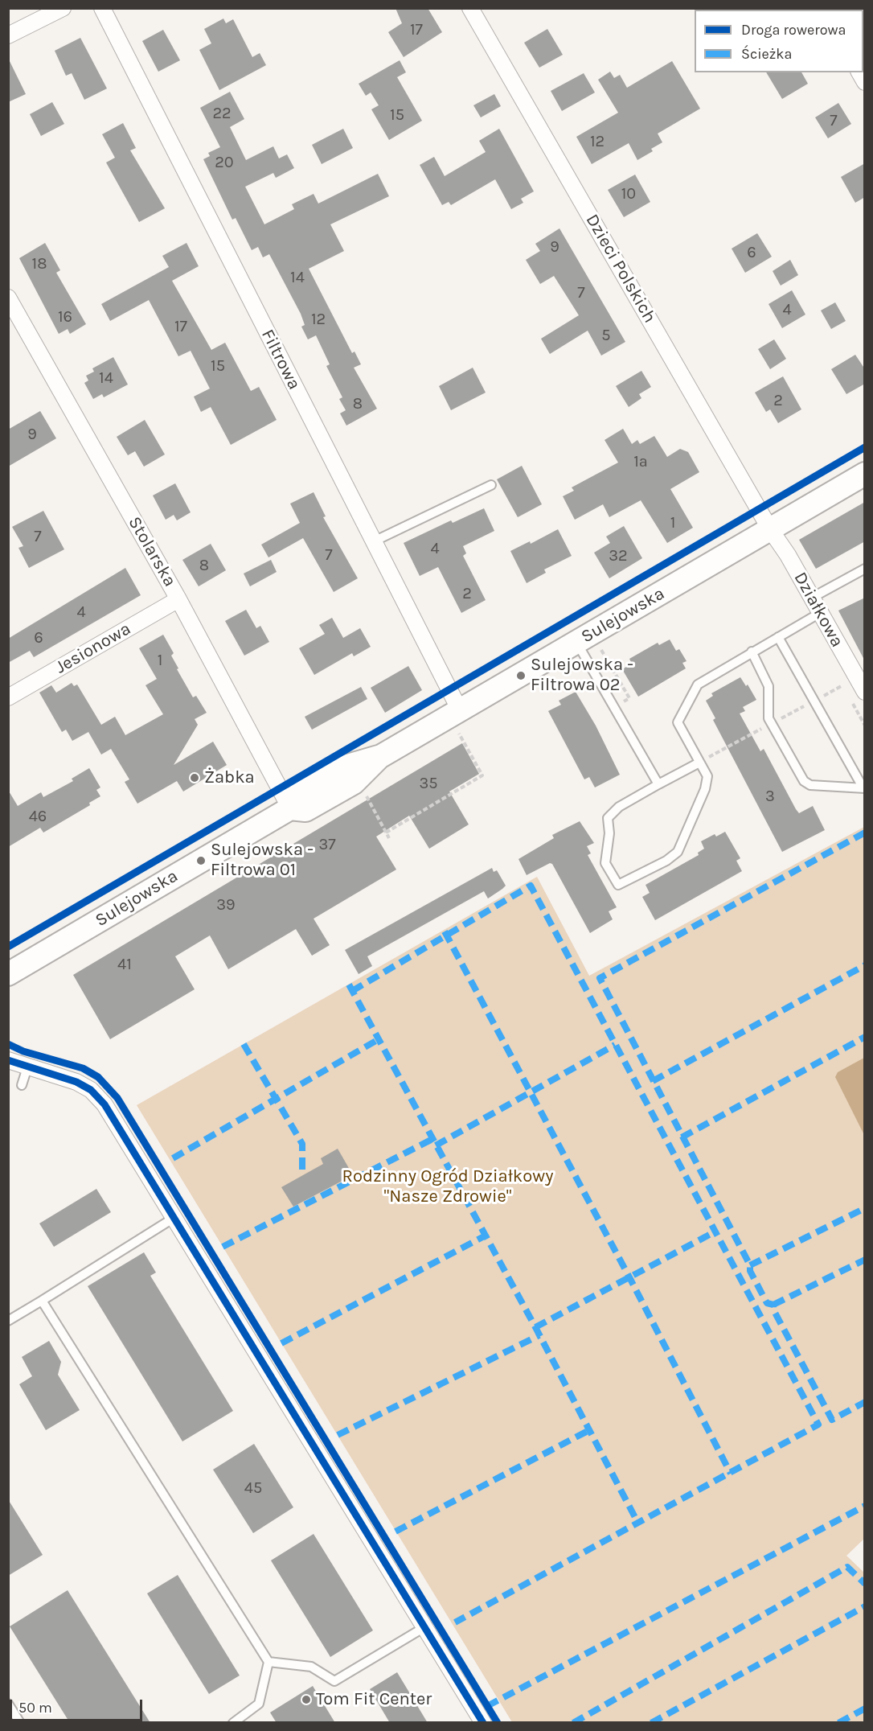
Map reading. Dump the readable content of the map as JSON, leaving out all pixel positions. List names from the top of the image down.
{
  "streets": {
    "main road": ["Sulejowska"],
    "street": [
      "Dzieci Polskich",
      "Filtrowa",
      "Stolarska",
      "Działkowa",
      "Jesionowa"
    ]
  },
  "crossings": [
    ["Dzieci Polskich", "Działkowa"],
    ["Dzieci Polskich", "Sulejowska"],
    ["Filtrowa", "Sulejowska"],
    ["Stolarska", "Sulejowska"],
    ["Stolarska", "Jesionowa"],
    ["Działkowa", "Sulejowska"]
  ],
  "parks": ["Rodzinny Ogród Działkowy \"Nasze Zdrowie\""],
  "places": [
    "Sulejowska - Filtrowa 02",
    "Żabka",
    "Sulejowska - Filtrowa 01",
    "Tom Fit Center"
  ],
  "house_numbers": [
    "17",
    "22",
    "15",
    "7",
    "12",
    "20",
    "10",
    "9",
    "6",
    "18",
    "14",
    "7",
    "4",
    "16",
    "12",
    "17",
    "5",
    "15",
    "14",
    "2",
    "8",
    "9",
    "1a",
    "1",
    "7",
    "4",
    "7",
    "32",
    "8",
    "2",
    "4",
    "6",
    "1",
    "35",
    "3",
    "46",
    "37",
    "39",
    "41",
    "45"
  ],
  "legend": ["Droga rowerowa", "Ścieżka"],
  "scale_bar": "50 m"
}
